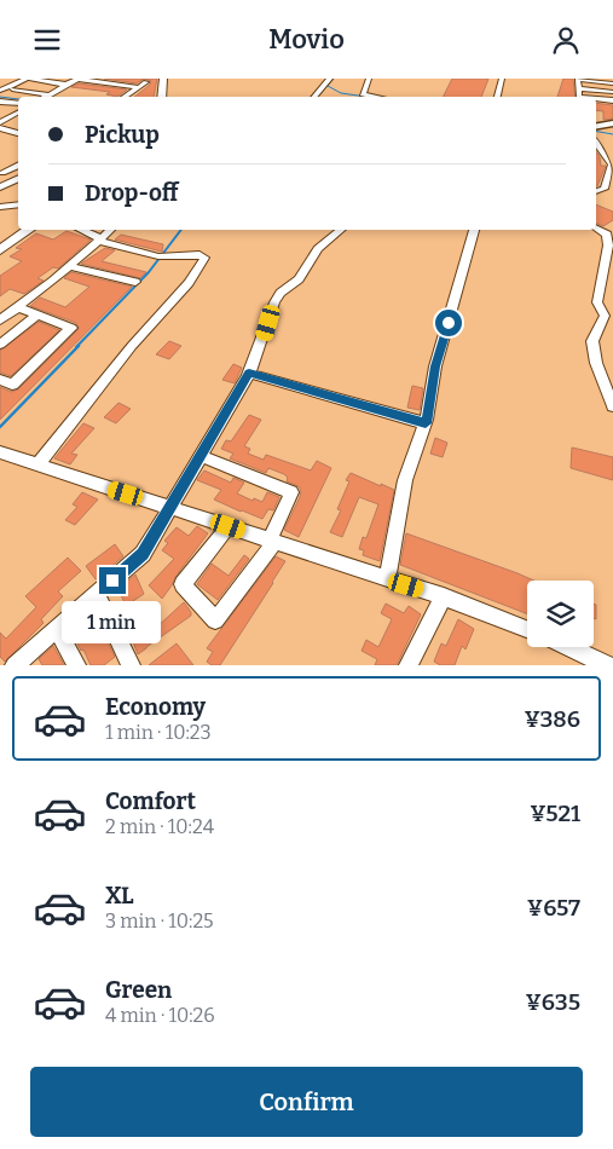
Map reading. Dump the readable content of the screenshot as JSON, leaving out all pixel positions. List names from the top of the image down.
{
  "page": {
    "header": "Movio",
    "banner": ["Pickup", "Drop-off"],
    "bubble": "1 min",
    "list": [
      {
        "name": "Economy",
        "note": "1 min · 10:23",
        "value": "¥386"
      },
      {
        "name": "Comfort",
        "note": "2 min · 10:24",
        "value": "¥521"
      },
      {
        "name": "XL",
        "note": "3 min · 10:25",
        "value": "¥657"
      },
      {
        "name": "Green",
        "note": "4 min · 10:26",
        "value": "¥635"
      }
    ],
    "buttons": "Confirm"
  }
}
